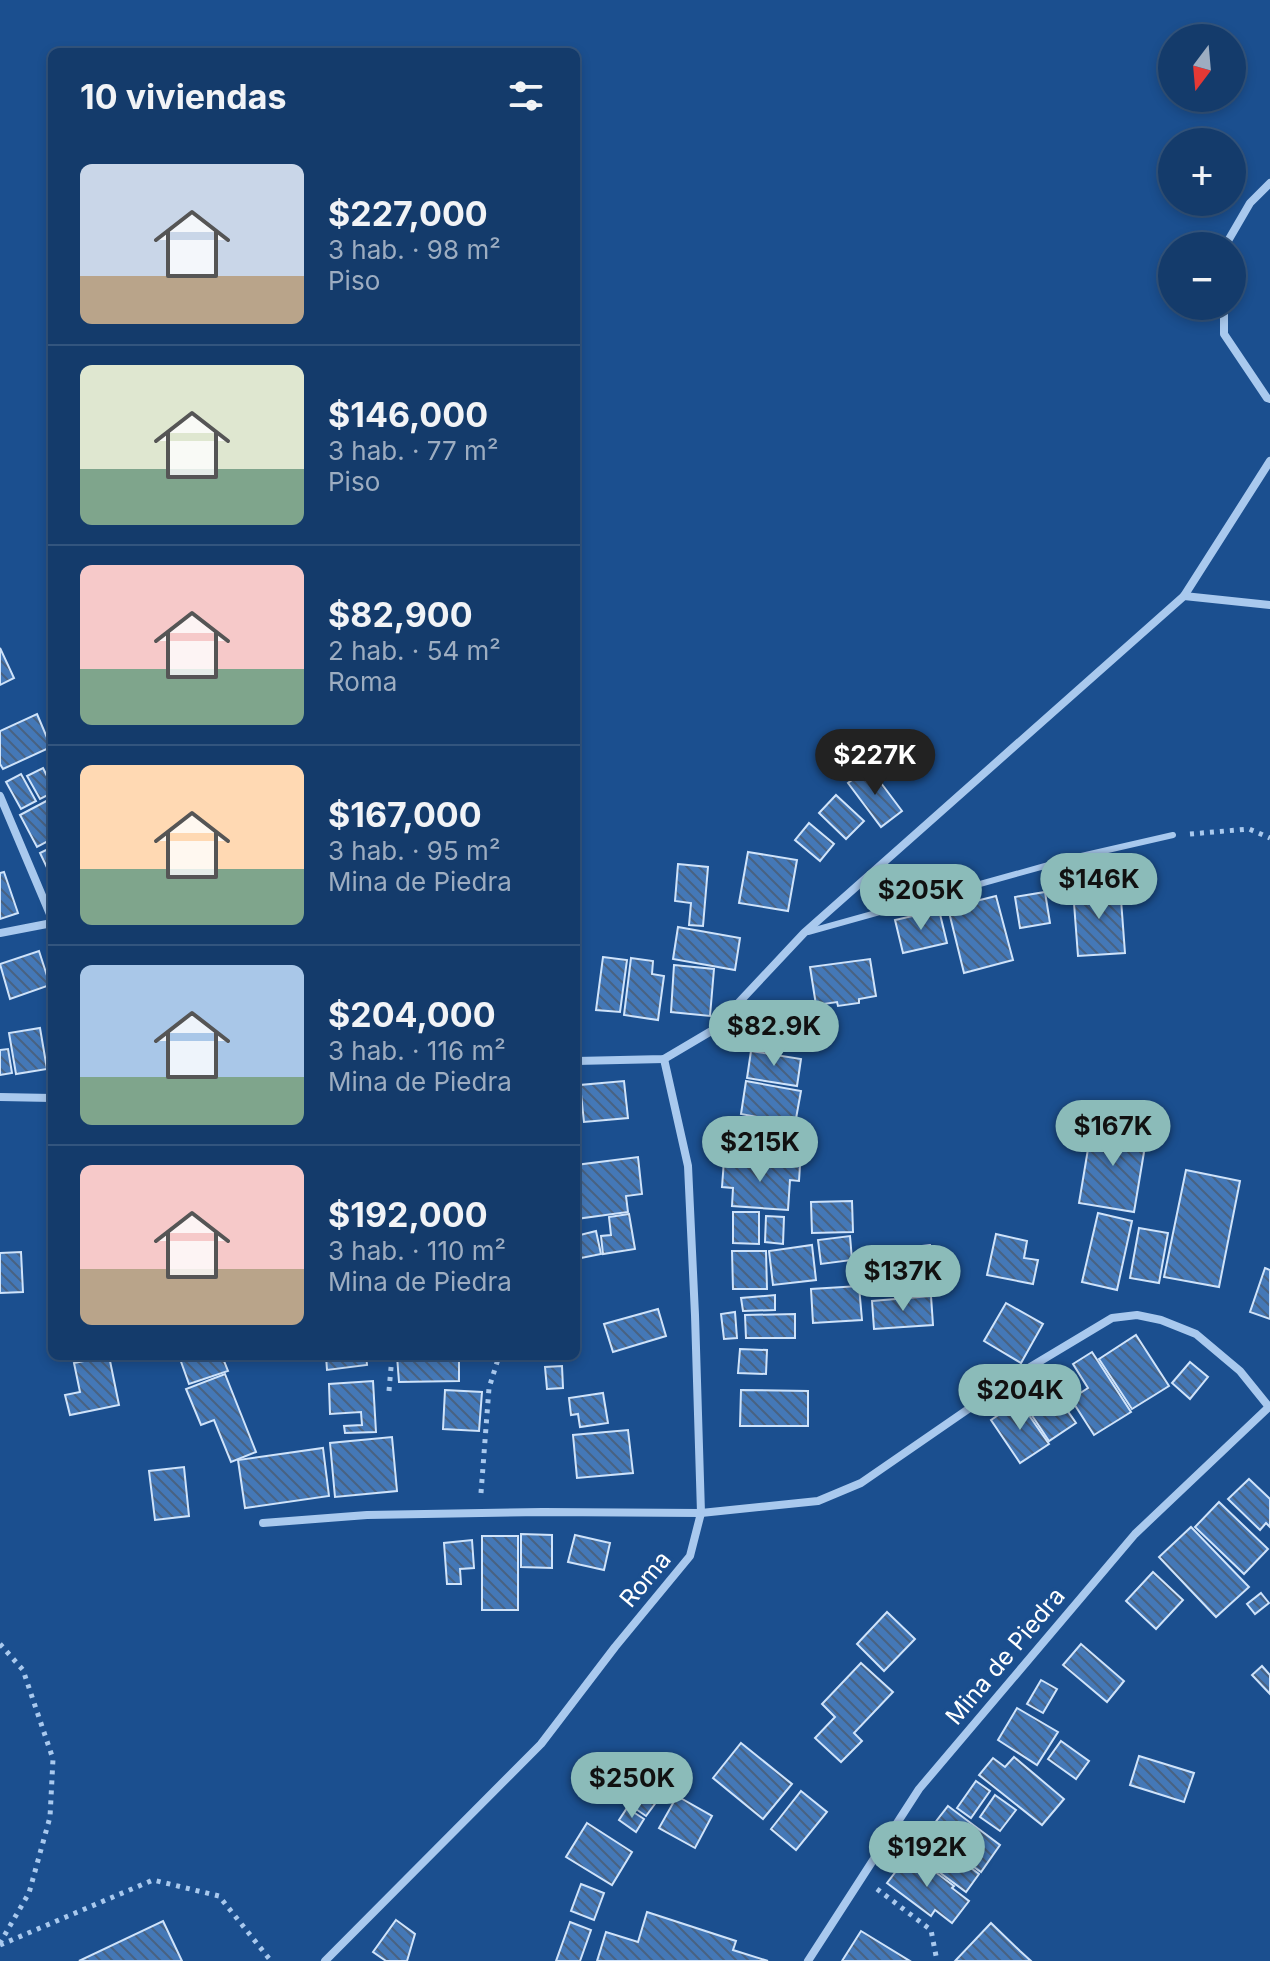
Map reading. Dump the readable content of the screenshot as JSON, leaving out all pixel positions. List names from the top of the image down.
{
  "streets": {
    "street": ["Roma", "Mina de Piedra"]
  },
  "north": "bottom",
  "page": {
    "map_buttons": ["+", "−"],
    "heading": "10 viviendas",
    "list": [
      {
        "name": "$227,000",
        "note": "3 hab. · 98 m² · Piso"
      },
      {
        "name": "$146,000",
        "note": "3 hab. · 77 m² · Piso"
      },
      {
        "name": "$82,900",
        "note": "2 hab. · 54 m² · Roma"
      },
      {
        "name": "$167,000",
        "note": "3 hab. · 95 m² · Mina de Piedra"
      },
      {
        "name": "$204,000",
        "note": "3 hab. · 116 m² · Mina de Piedra"
      },
      {
        "name": "$192,000",
        "note": "3 hab. · 110 m² · Mina de Piedra"
      }
    ],
    "price": [
      "$227K",
      "$146K",
      "$205K",
      "$82.9K",
      "$167K",
      "$215K",
      "$137K",
      "$204K",
      "$250K",
      "$192K"
    ]
  }
}
